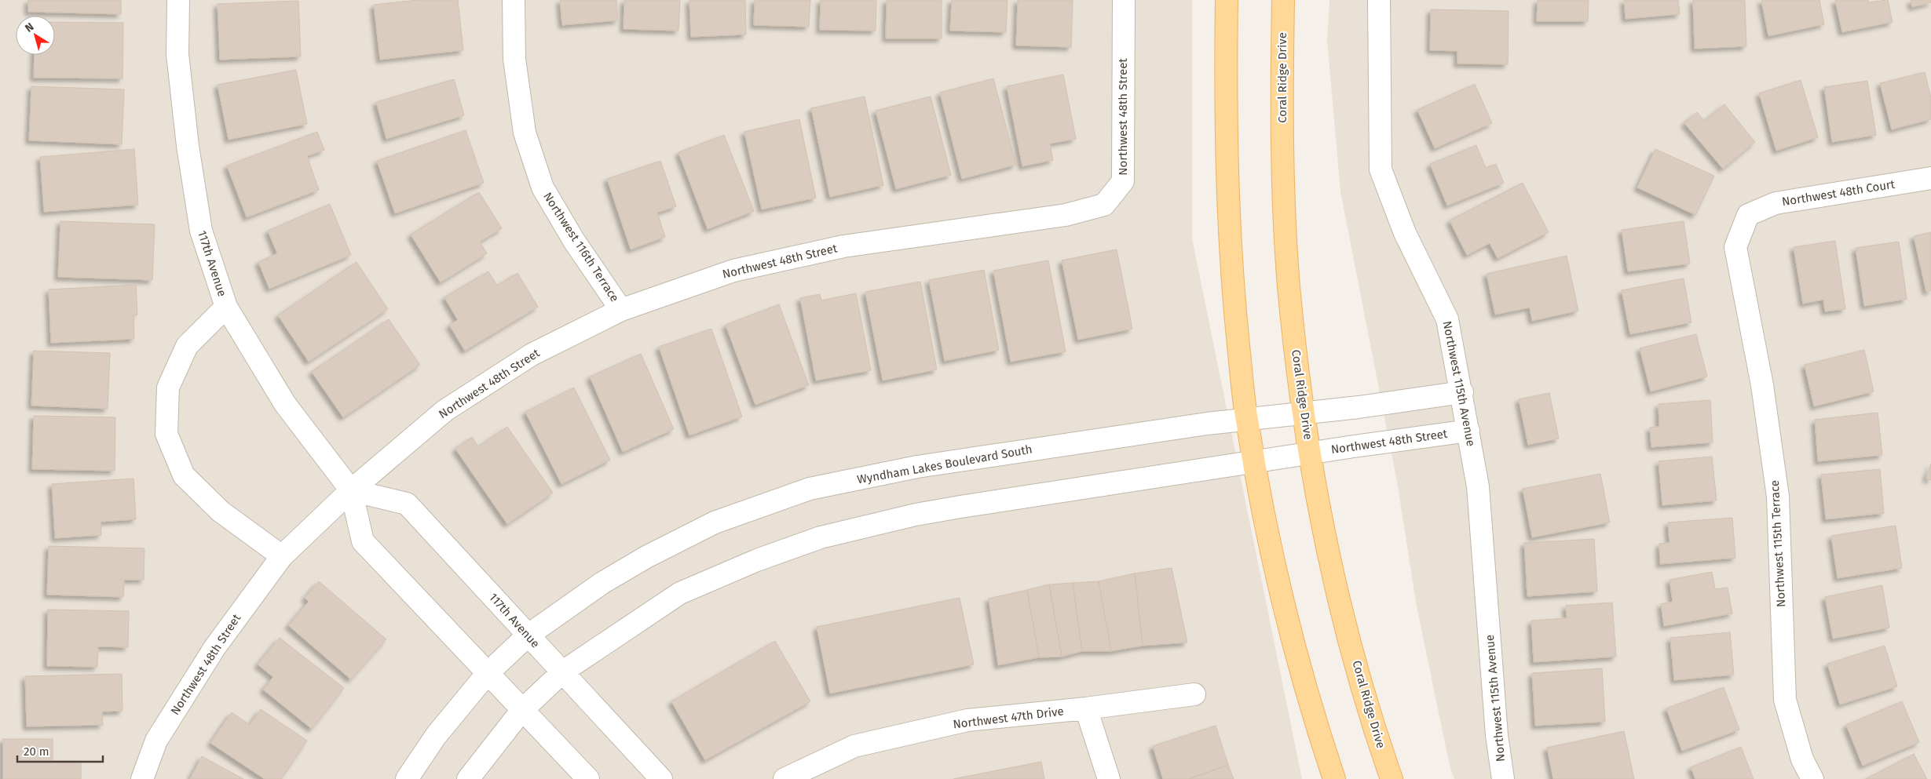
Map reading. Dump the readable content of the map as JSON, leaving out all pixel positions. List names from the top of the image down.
{
  "streets": {
    "main road": ["Coral Ridge Drive"],
    "street": [
      "Northwest 48th Street",
      "Northwest 48th Court",
      "Northwest 116th Terrace",
      "117th Avenue",
      "Northwest 115th Avenue",
      "Wyndham Lakes Boulevard South",
      "Northwest 115th Terrace",
      "Northwest 47th Drive"
    ]
  },
  "crossings": [
    ["Coral Ridge Drive", "Northwest 48th Street"],
    ["Coral Ridge Drive", "Wyndham Lakes Boulevard South"],
    ["Northwest 48th Street", "Northwest 116th Terrace"],
    ["Northwest 48th Street", "117th Avenue"],
    ["Northwest 48th Street", "Northwest 115th Avenue"],
    ["Northwest 48th Court", "Northwest 115th Terrace"],
    ["117th Avenue", "Wyndham Lakes Boulevard South"]
  ],
  "scale_bar": "20 m",
  "north": "top left"
}
